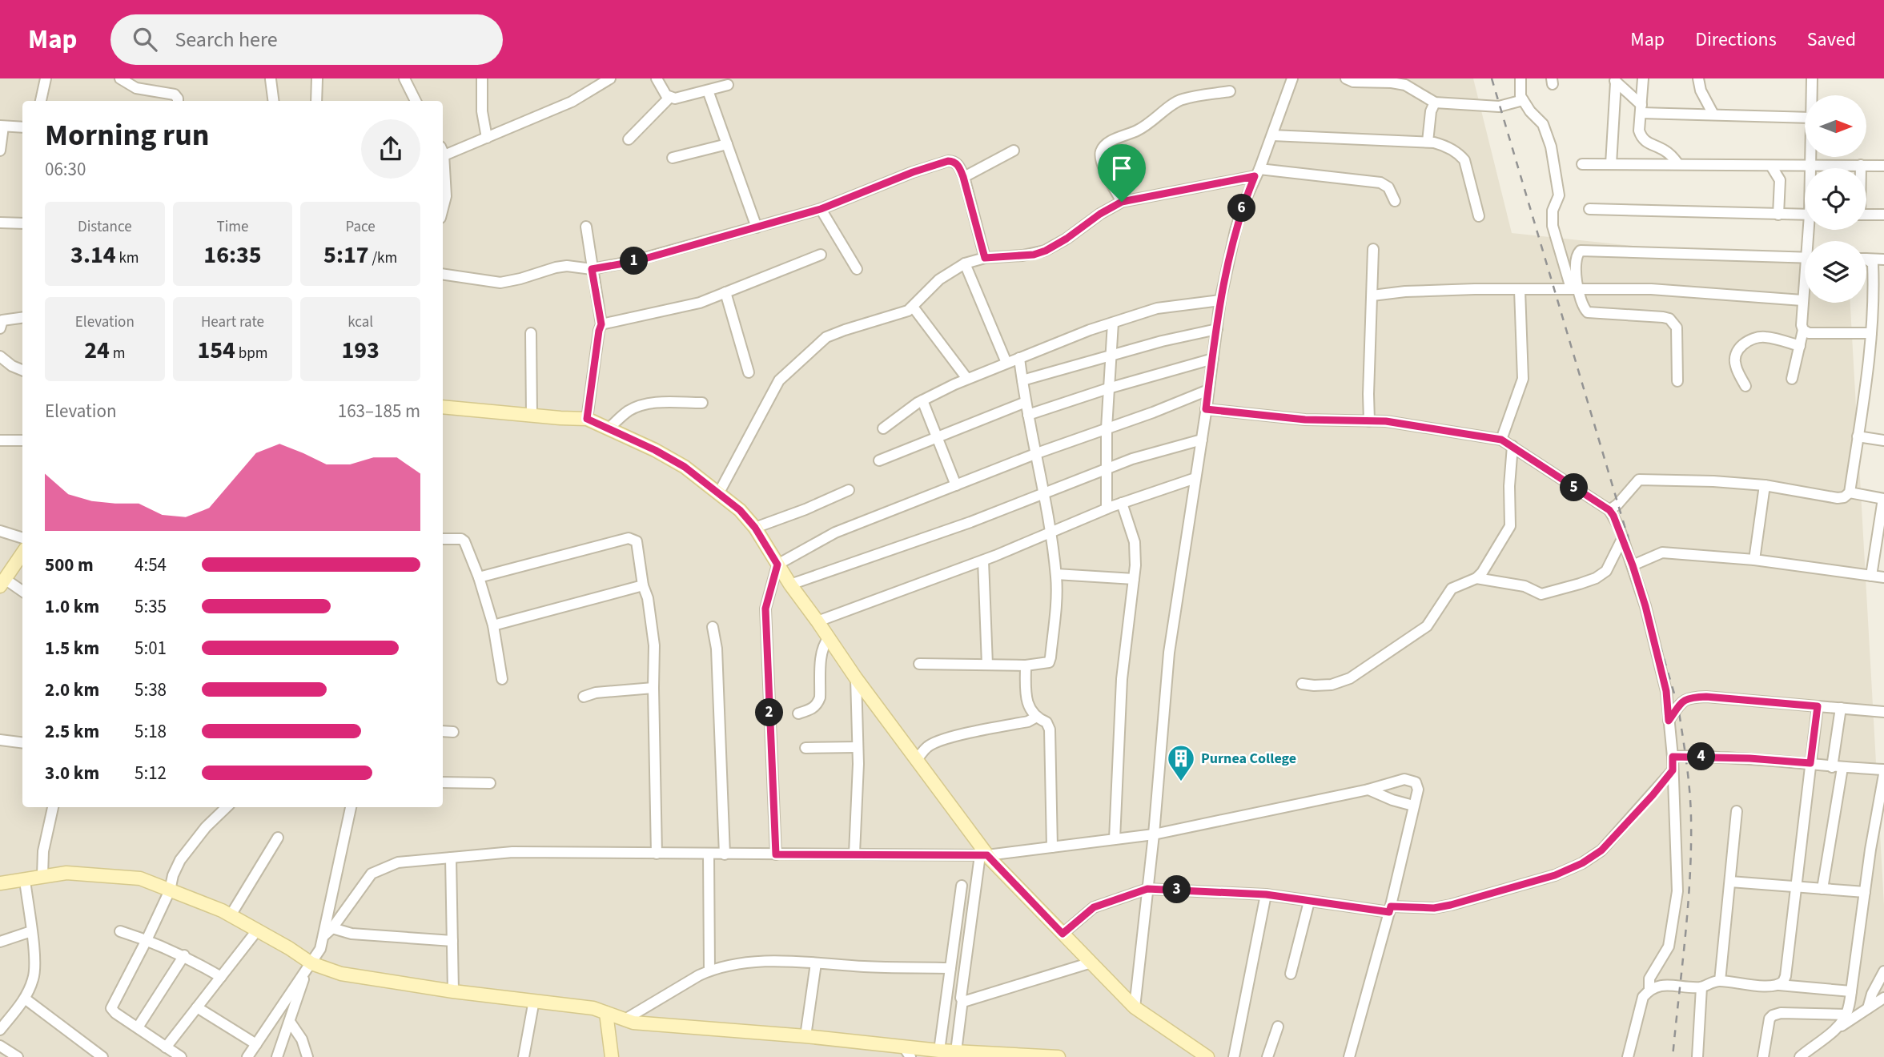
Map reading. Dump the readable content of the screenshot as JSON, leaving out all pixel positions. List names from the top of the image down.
{
  "places": {
    "building": ["Purnea College"]
  },
  "north": "right",
  "page": {
    "header": "Map",
    "search": "Search here",
    "nav": ["Map", "Directions", "Saved"],
    "heading": ["Morning run", "06:30"],
    "pins": [
      "6",
      "1",
      "5",
      "2",
      "4",
      "3"
    ],
    "stats": [
      ["Distance", "3.14 km"],
      ["Time", "16:35"],
      ["Pace", "5:17 /km"],
      ["Elevation", "24 m"],
      ["Heart rate", "154 bpm"],
      ["kcal", "193"]
    ],
    "chart": ["Elevation", "163–185 m"],
    "list": [
      {
        "name": "500 m",
        "note": "4:54"
      },
      {
        "name": "1.0 km",
        "note": "5:35"
      },
      {
        "name": "1.5 km",
        "note": "5:01"
      },
      {
        "name": "2.0 km",
        "note": "5:38"
      },
      {
        "name": "2.5 km",
        "note": "5:18"
      },
      {
        "name": "3.0 km",
        "note": "5:12"
      }
    ]
  }
}
